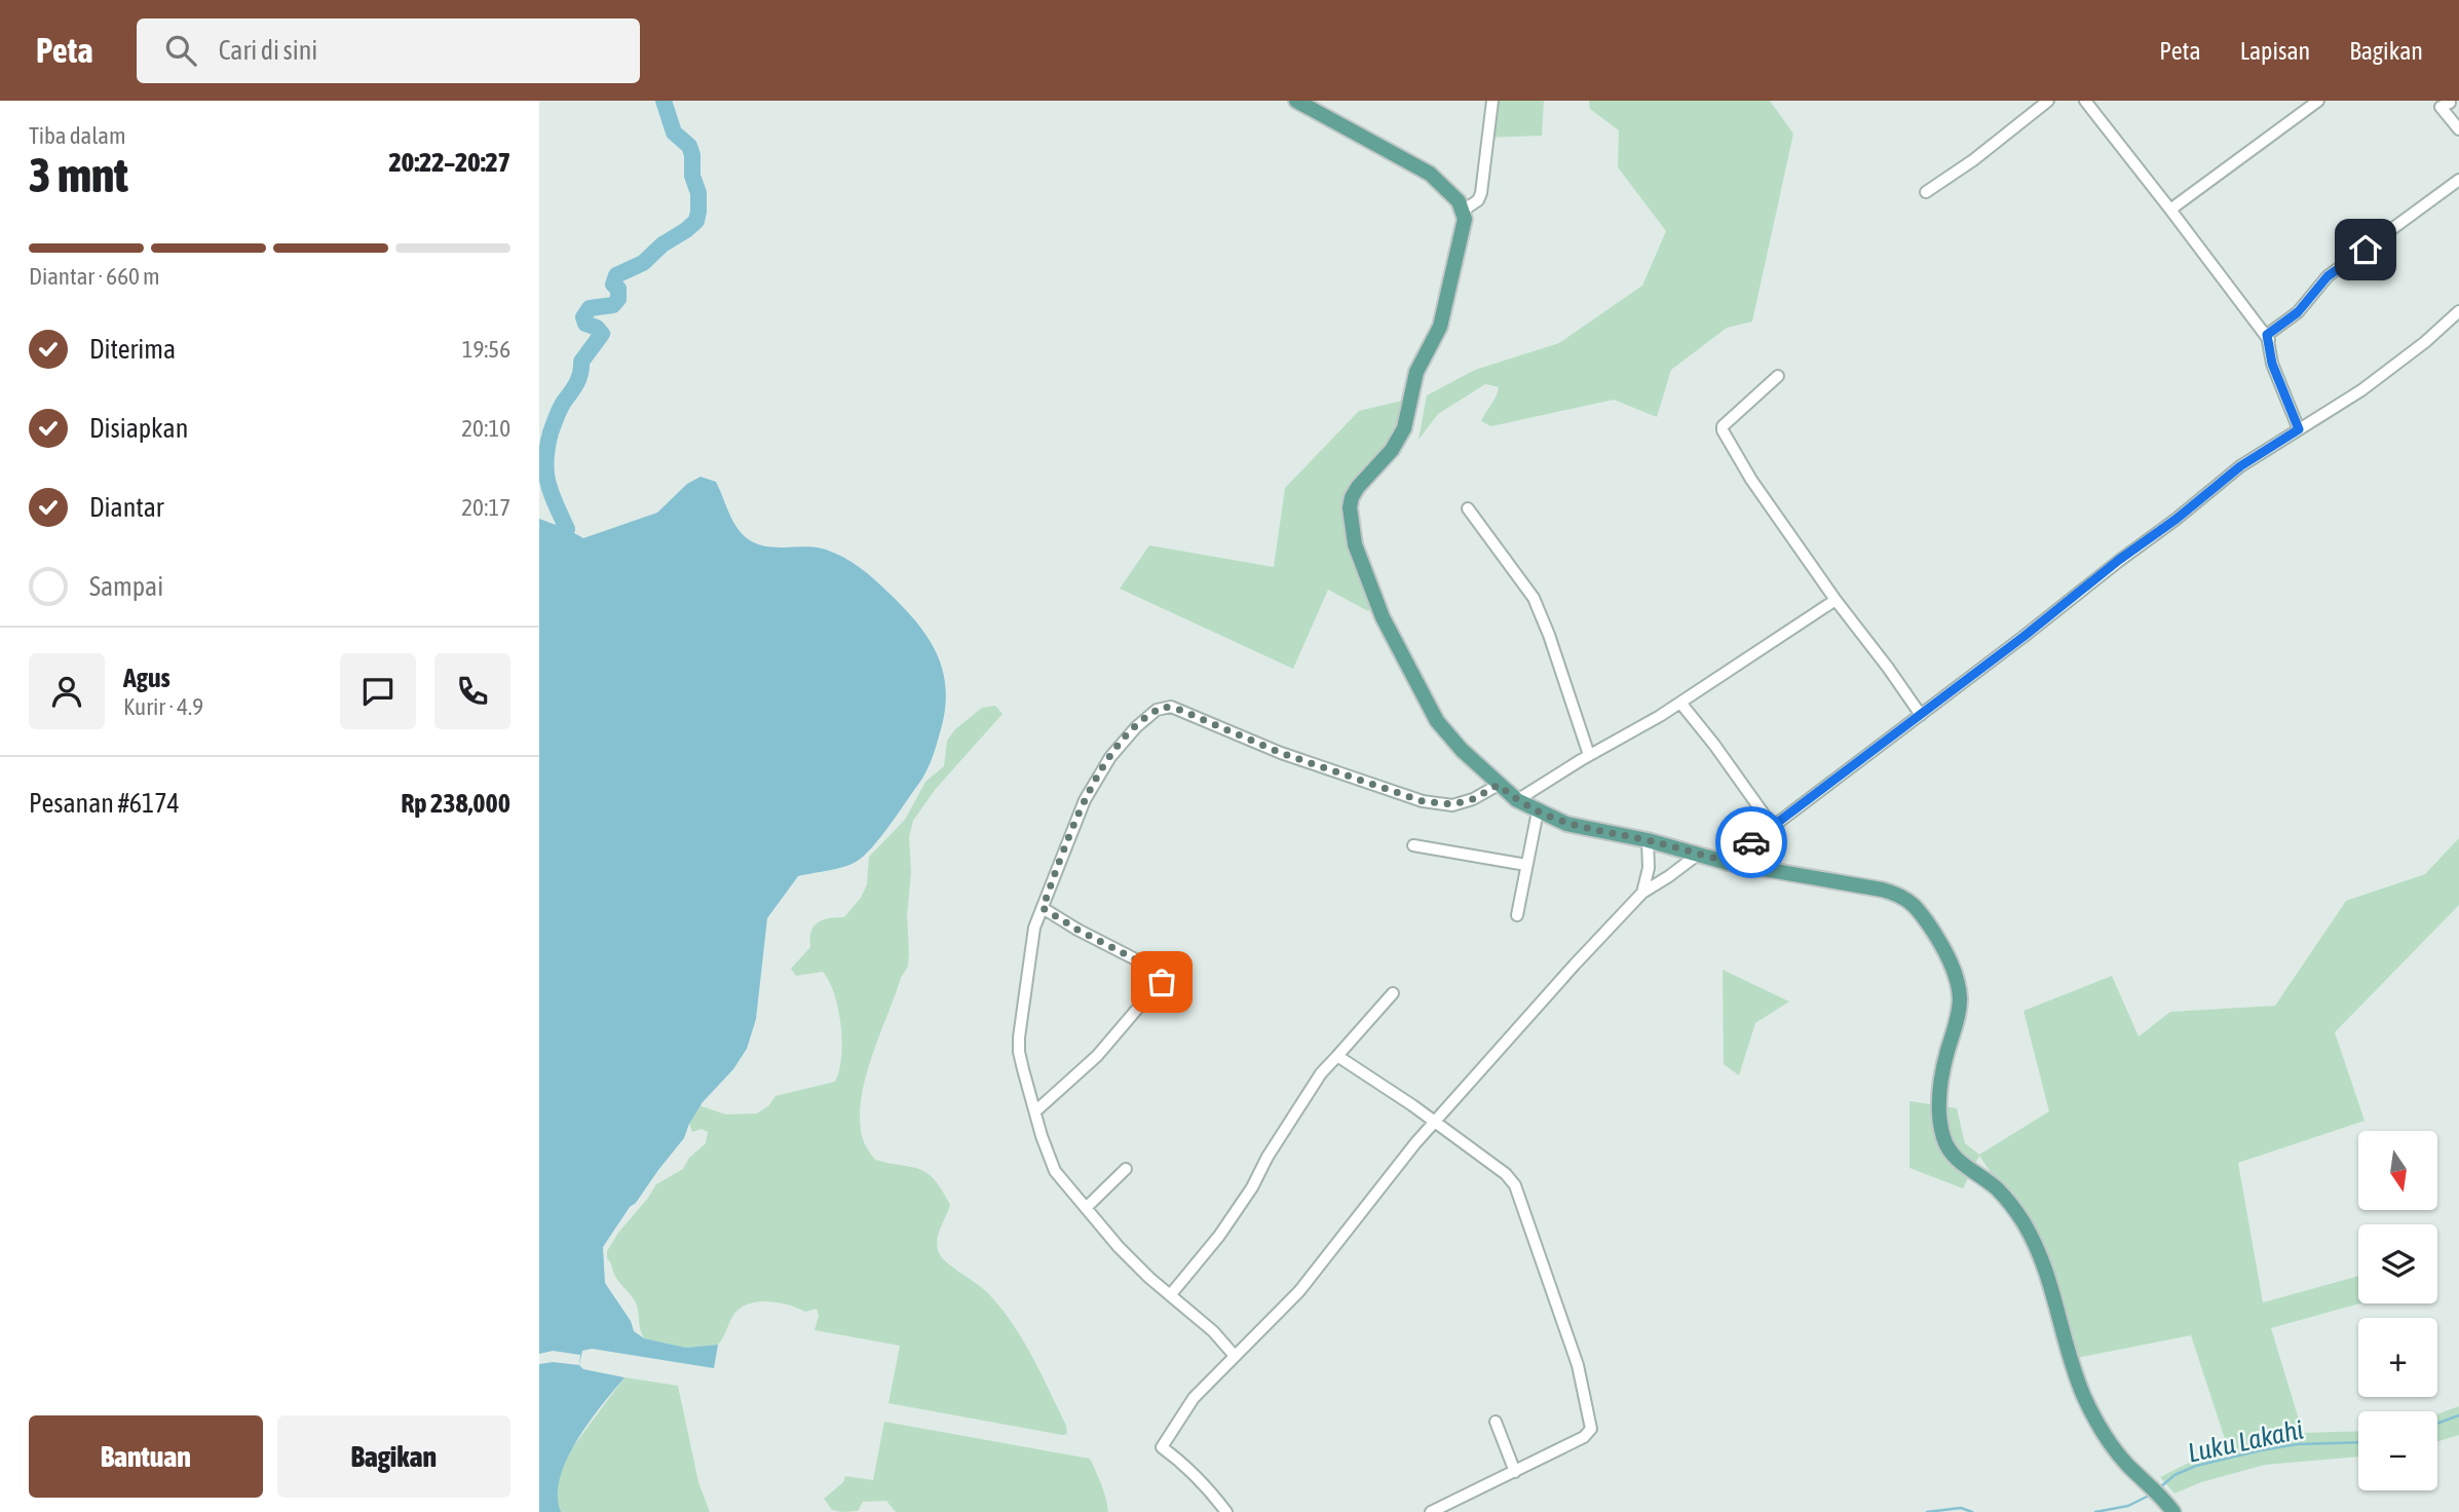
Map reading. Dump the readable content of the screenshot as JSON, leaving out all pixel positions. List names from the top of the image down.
{
  "water": ["Luku Lakahi"],
  "north": "bottom",
  "page": {
    "header": "Peta",
    "search": "Cari di sini",
    "nav": ["Peta", "Lapisan", "Bagikan"],
    "heading": ["3 mnt", "Tiba dalam", "20:22–20:27"],
    "panel": [
      "Agus",
      "Kurir · 4.9",
      "Pesanan #6174",
      "Rp 238,000"
    ],
    "bar": "Diantar · 660 m",
    "list": [
      ["Diterima", "19:56"],
      ["Disiapkan", "20:10"],
      ["Diantar", "20:17"],
      "Sampai"
    ],
    "map_buttons": ["+", "−"],
    "buttons": ["Bantuan", "Bagikan"]
  }
}
